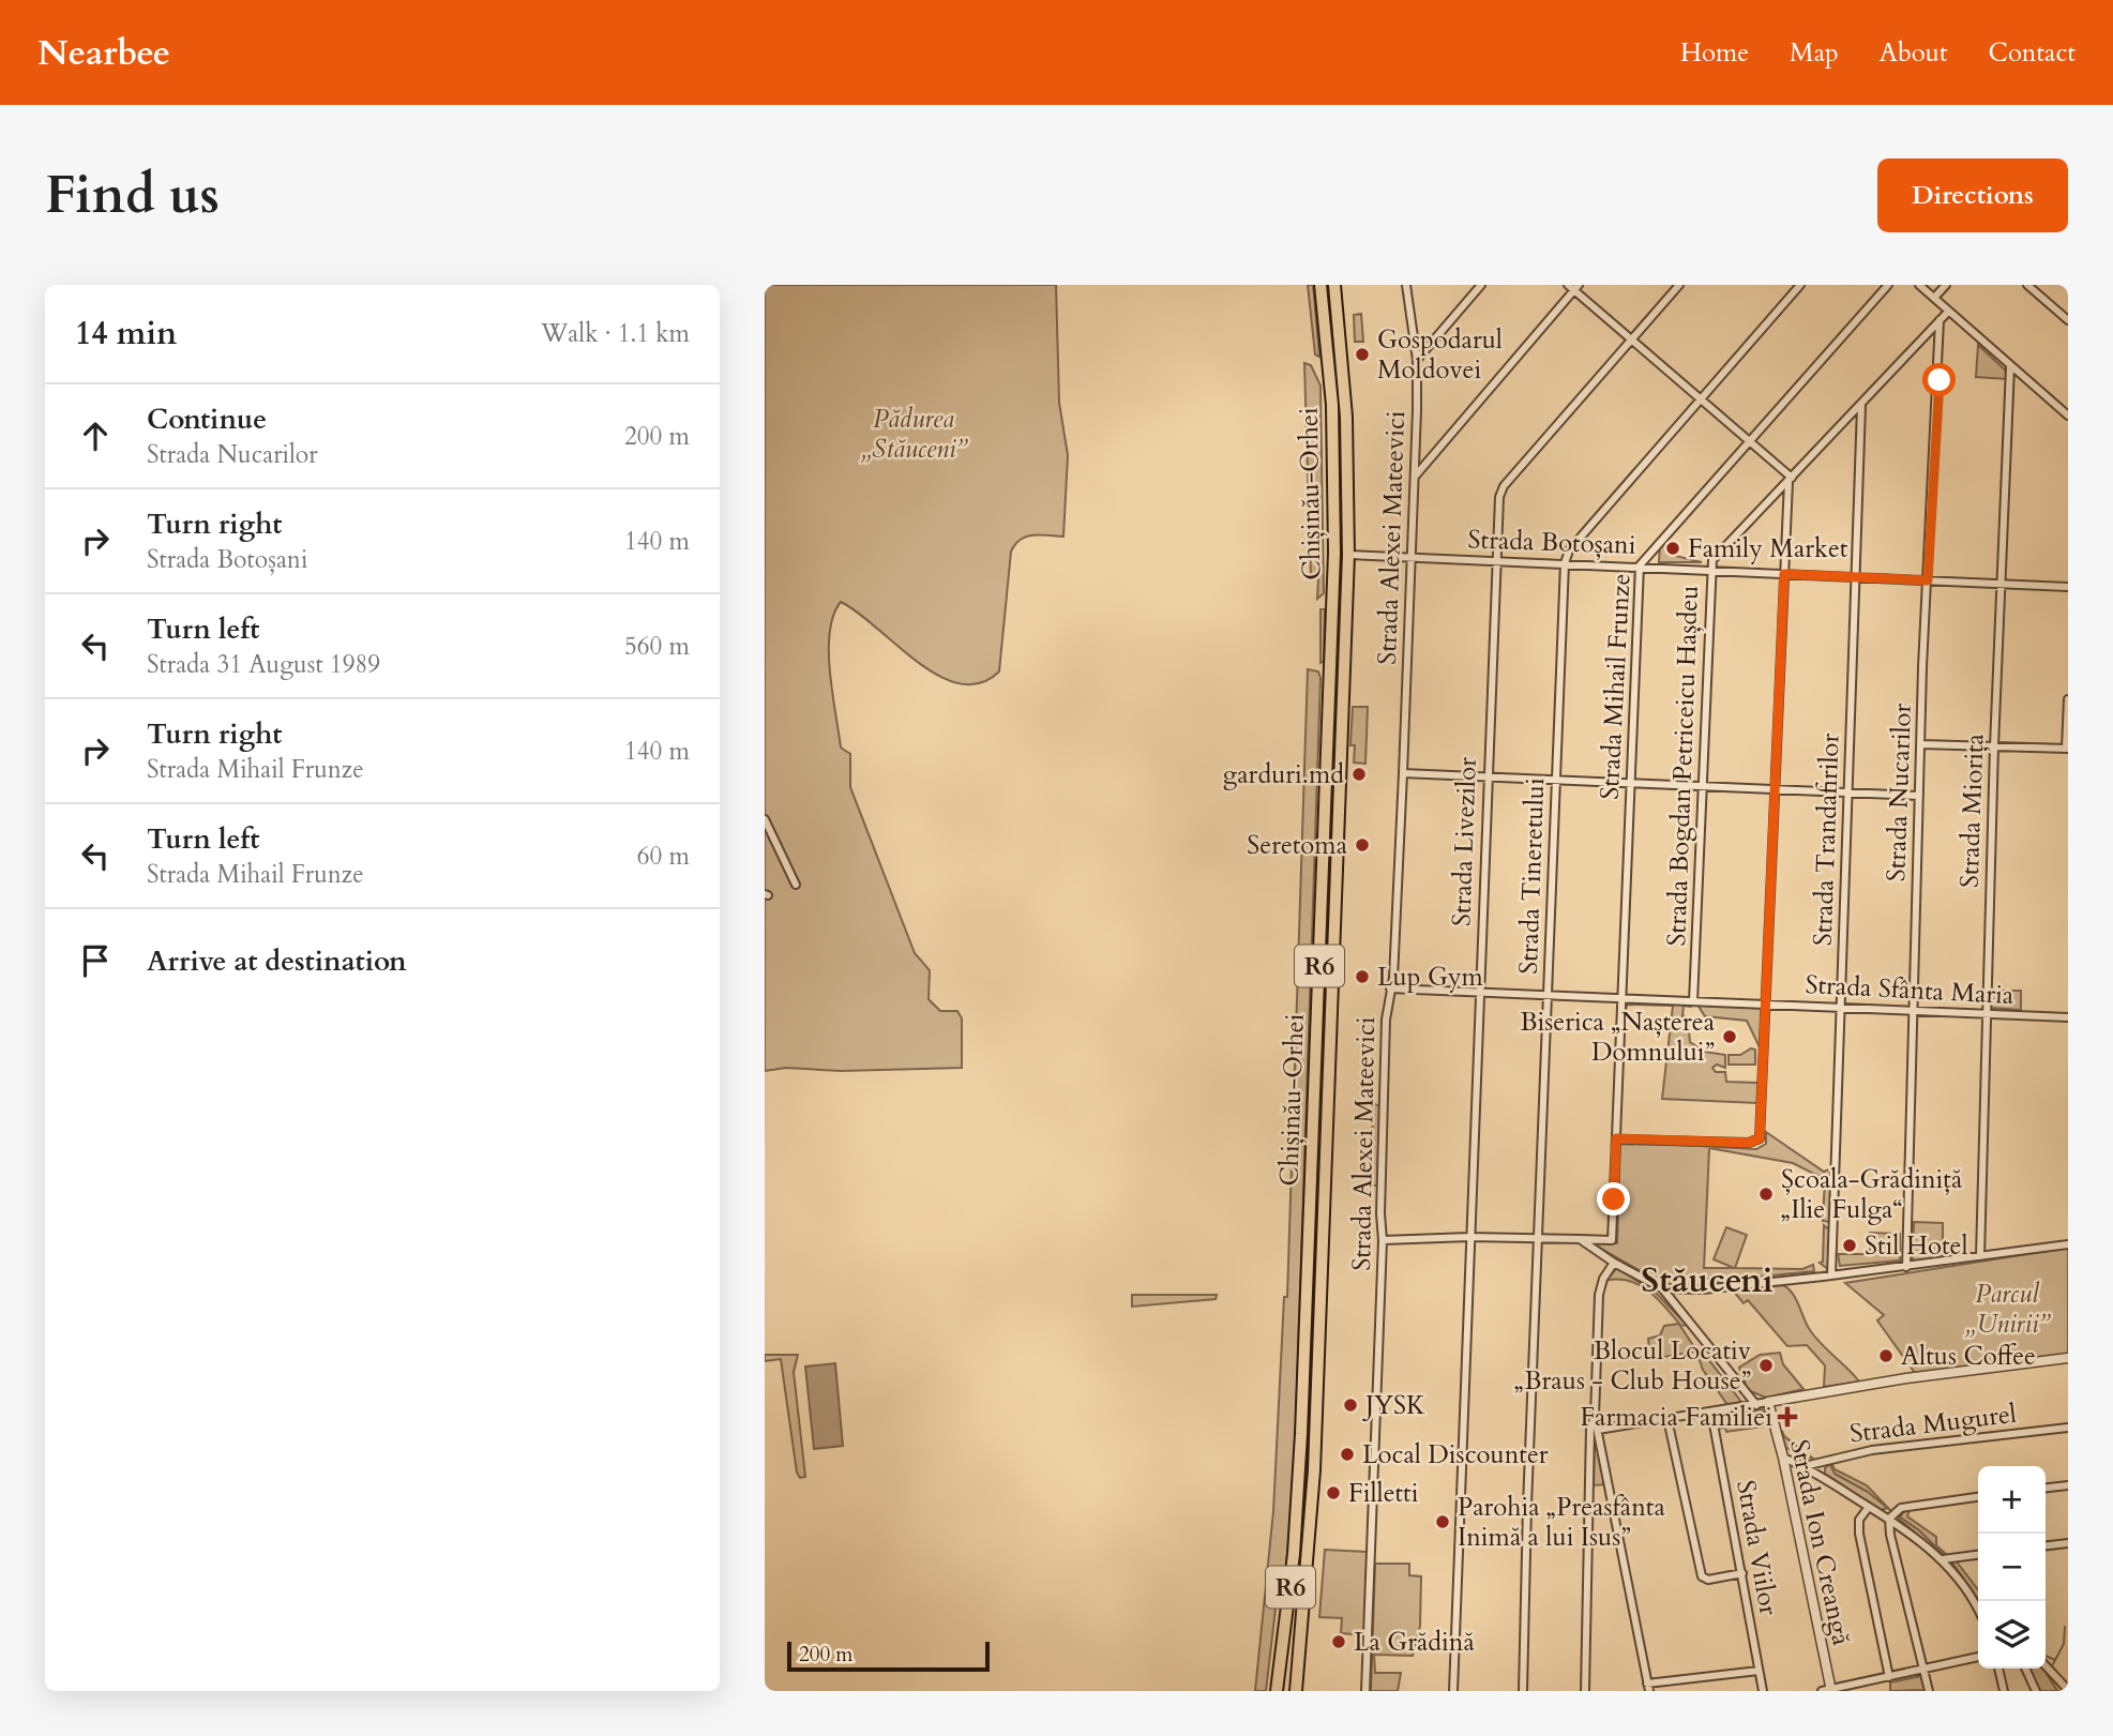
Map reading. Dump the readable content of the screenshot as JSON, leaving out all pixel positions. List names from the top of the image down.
{
  "streets": {
    "highway": ["Chișinău-Orhei", "R6"],
    "street": [
      "Strada Alexei Mateevici",
      "Strada Botoșani",
      "Strada Mihail Frunze",
      "Strada Bogdan Petriceicu Hașdeu",
      "Strada Nucarilor",
      "Strada Miorița",
      "Strada Trandafirilor",
      "Strada Livezilor",
      "Strada Tineretului",
      "Strada Sfânta Maria",
      "Strada Mugurel",
      "Strada Ion Creangă",
      "Strada Viilor"
    ]
  },
  "crossings": [
    ["Chișinău-Orhei", "Strada Botoșani"],
    ["Strada Alexei Mateevici", "Strada Botoșani"],
    ["Strada Alexei Mateevici", "Strada Sfânta Maria"],
    ["Strada Botoșani", "Strada Mihail Frunze"],
    ["Strada Botoșani", "Strada Bogdan Petriceicu Hașdeu"],
    ["Strada Botoșani", "Strada Nucarilor"],
    ["Strada Botoșani", "Strada Miorița"],
    ["Strada Botoșani", "Strada Trandafirilor"],
    ["Strada Botoșani", "Strada Livezilor"],
    ["Strada Botoșani", "Strada Tineretului"],
    ["Strada Mihail Frunze", "Strada Sfânta Maria"],
    ["Strada Bogdan Petriceicu Hașdeu", "Strada Nucarilor"],
    ["Strada Bogdan Petriceicu Hașdeu", "Strada Trandafirilor"],
    ["Strada Bogdan Petriceicu Hașdeu", "Strada Sfânta Maria"],
    ["Strada Nucarilor", "Strada Sfânta Maria"],
    ["Strada Miorița", "Strada Sfânta Maria"],
    ["Strada Trandafirilor", "Strada Sfânta Maria"],
    ["Strada Livezilor", "Strada Sfânta Maria"],
    ["Strada Tineretului", "Strada Sfânta Maria"]
  ],
  "districts": ["Stăuceni"],
  "parks": ["Pădurea „Stăuceni”", "Parcul „Unirii”"],
  "places": {
    "other": [
      "Gospodarul Moldovei",
      "Family Market",
      "garduri.md",
      "Seretoma",
      "Lup Gym",
      "Biserica „Nașterea Domnului”",
      "Școala-Grădiniță „Ilie Fulga“",
      "Stil Hotel",
      "Altus Coffee",
      "Blocul Locativ „Braus - Club House”",
      "JYSK",
      "Local Discounter",
      "Filletti",
      "Parohia „Preasfânta Inimă a lui Isus”",
      "La Grădină"
    ],
    "health": ["Farmacia Familiei"]
  },
  "scale_bar": "200 m",
  "page": {
    "header": "Nearbee",
    "nav": [
      "Home",
      "Map",
      "About",
      "Contact"
    ],
    "buttons": "Directions",
    "title": "Find us",
    "heading": ["14 min", "Walk · 1.1 km"],
    "list": [
      ["Continue", "Strada Nucarilor", "200 m"],
      ["Turn right", "Strada Botoșani", "140 m"],
      ["Turn left", "Strada 31 August 1989", "560 m"],
      ["Turn right", "Strada Mihail Frunze", "140 m"],
      ["Turn left", "Strada Mihail Frunze", "60 m"],
      "Arrive at destination"
    ],
    "map_buttons": ["+", "−"],
    "scale": "200 m"
  }
}
